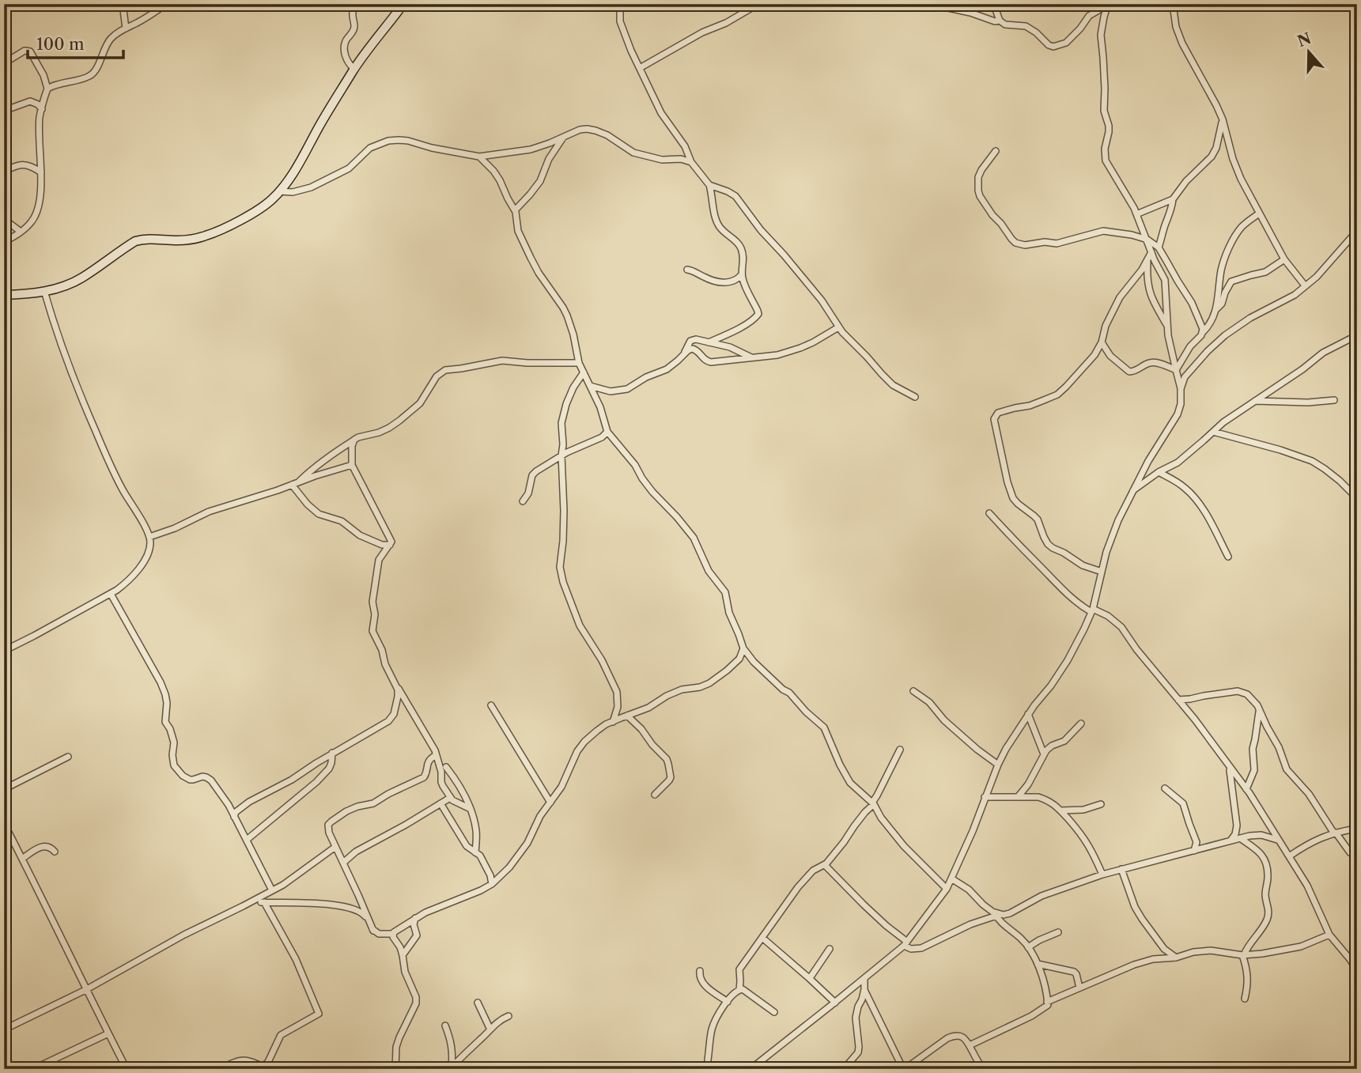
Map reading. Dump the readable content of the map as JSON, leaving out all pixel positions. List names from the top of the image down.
{
  "scale_bar": "100 m",
  "north": "top"
}
